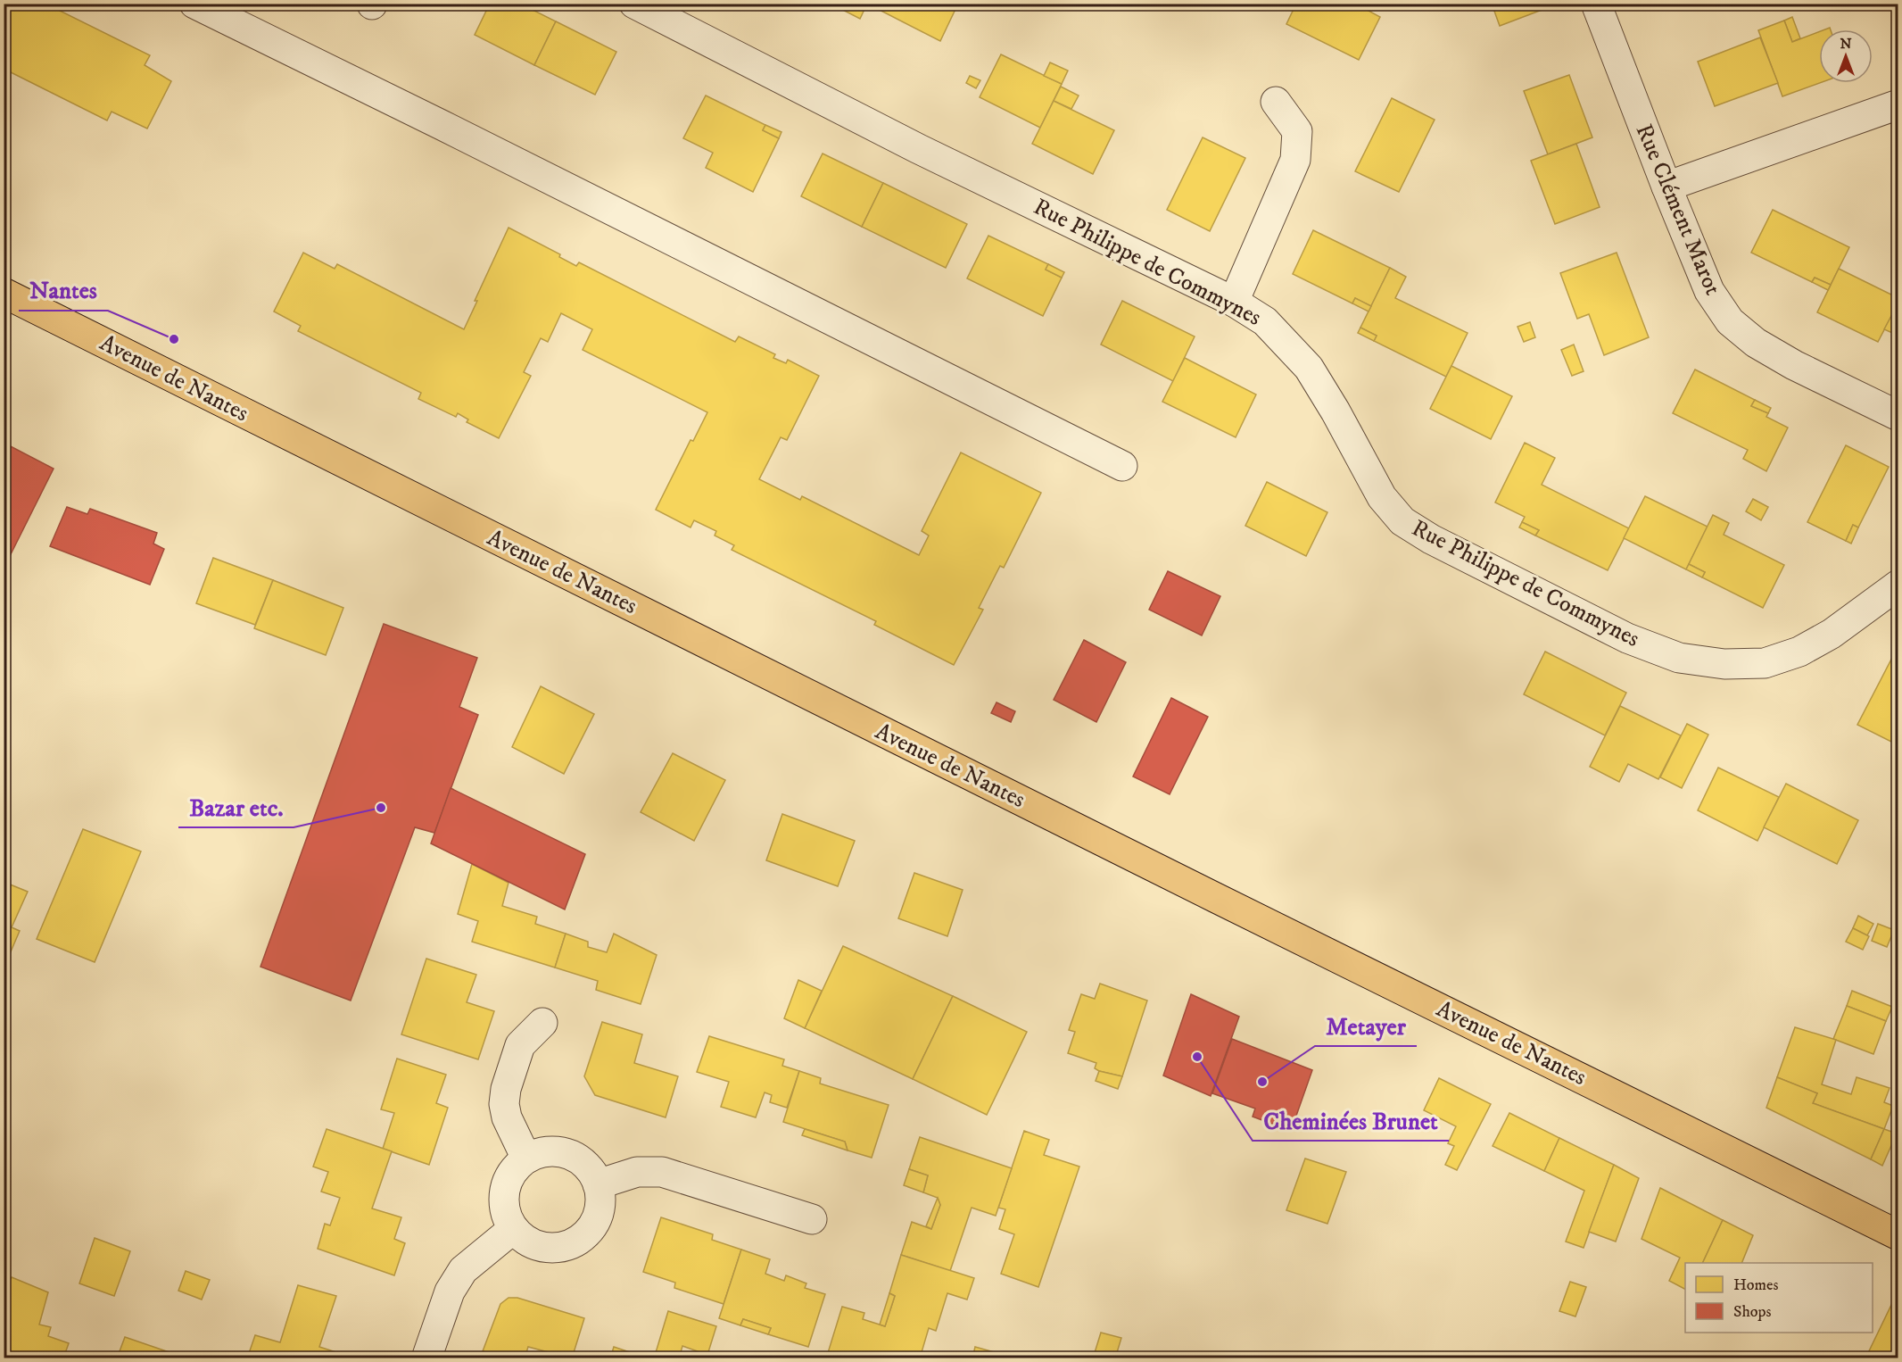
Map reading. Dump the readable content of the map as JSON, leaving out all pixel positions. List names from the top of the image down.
{
  "streets": {
    "main road": ["Avenue de Nantes"],
    "street": ["Rue Clément Marot", "Rue Philippe de Commynes"]
  },
  "places": [
    "Nantes",
    "Bazar etc.",
    "Cheminées Brunet",
    "Metayer"
  ],
  "legend": ["Homes", "Shops"],
  "north": "top"
}
